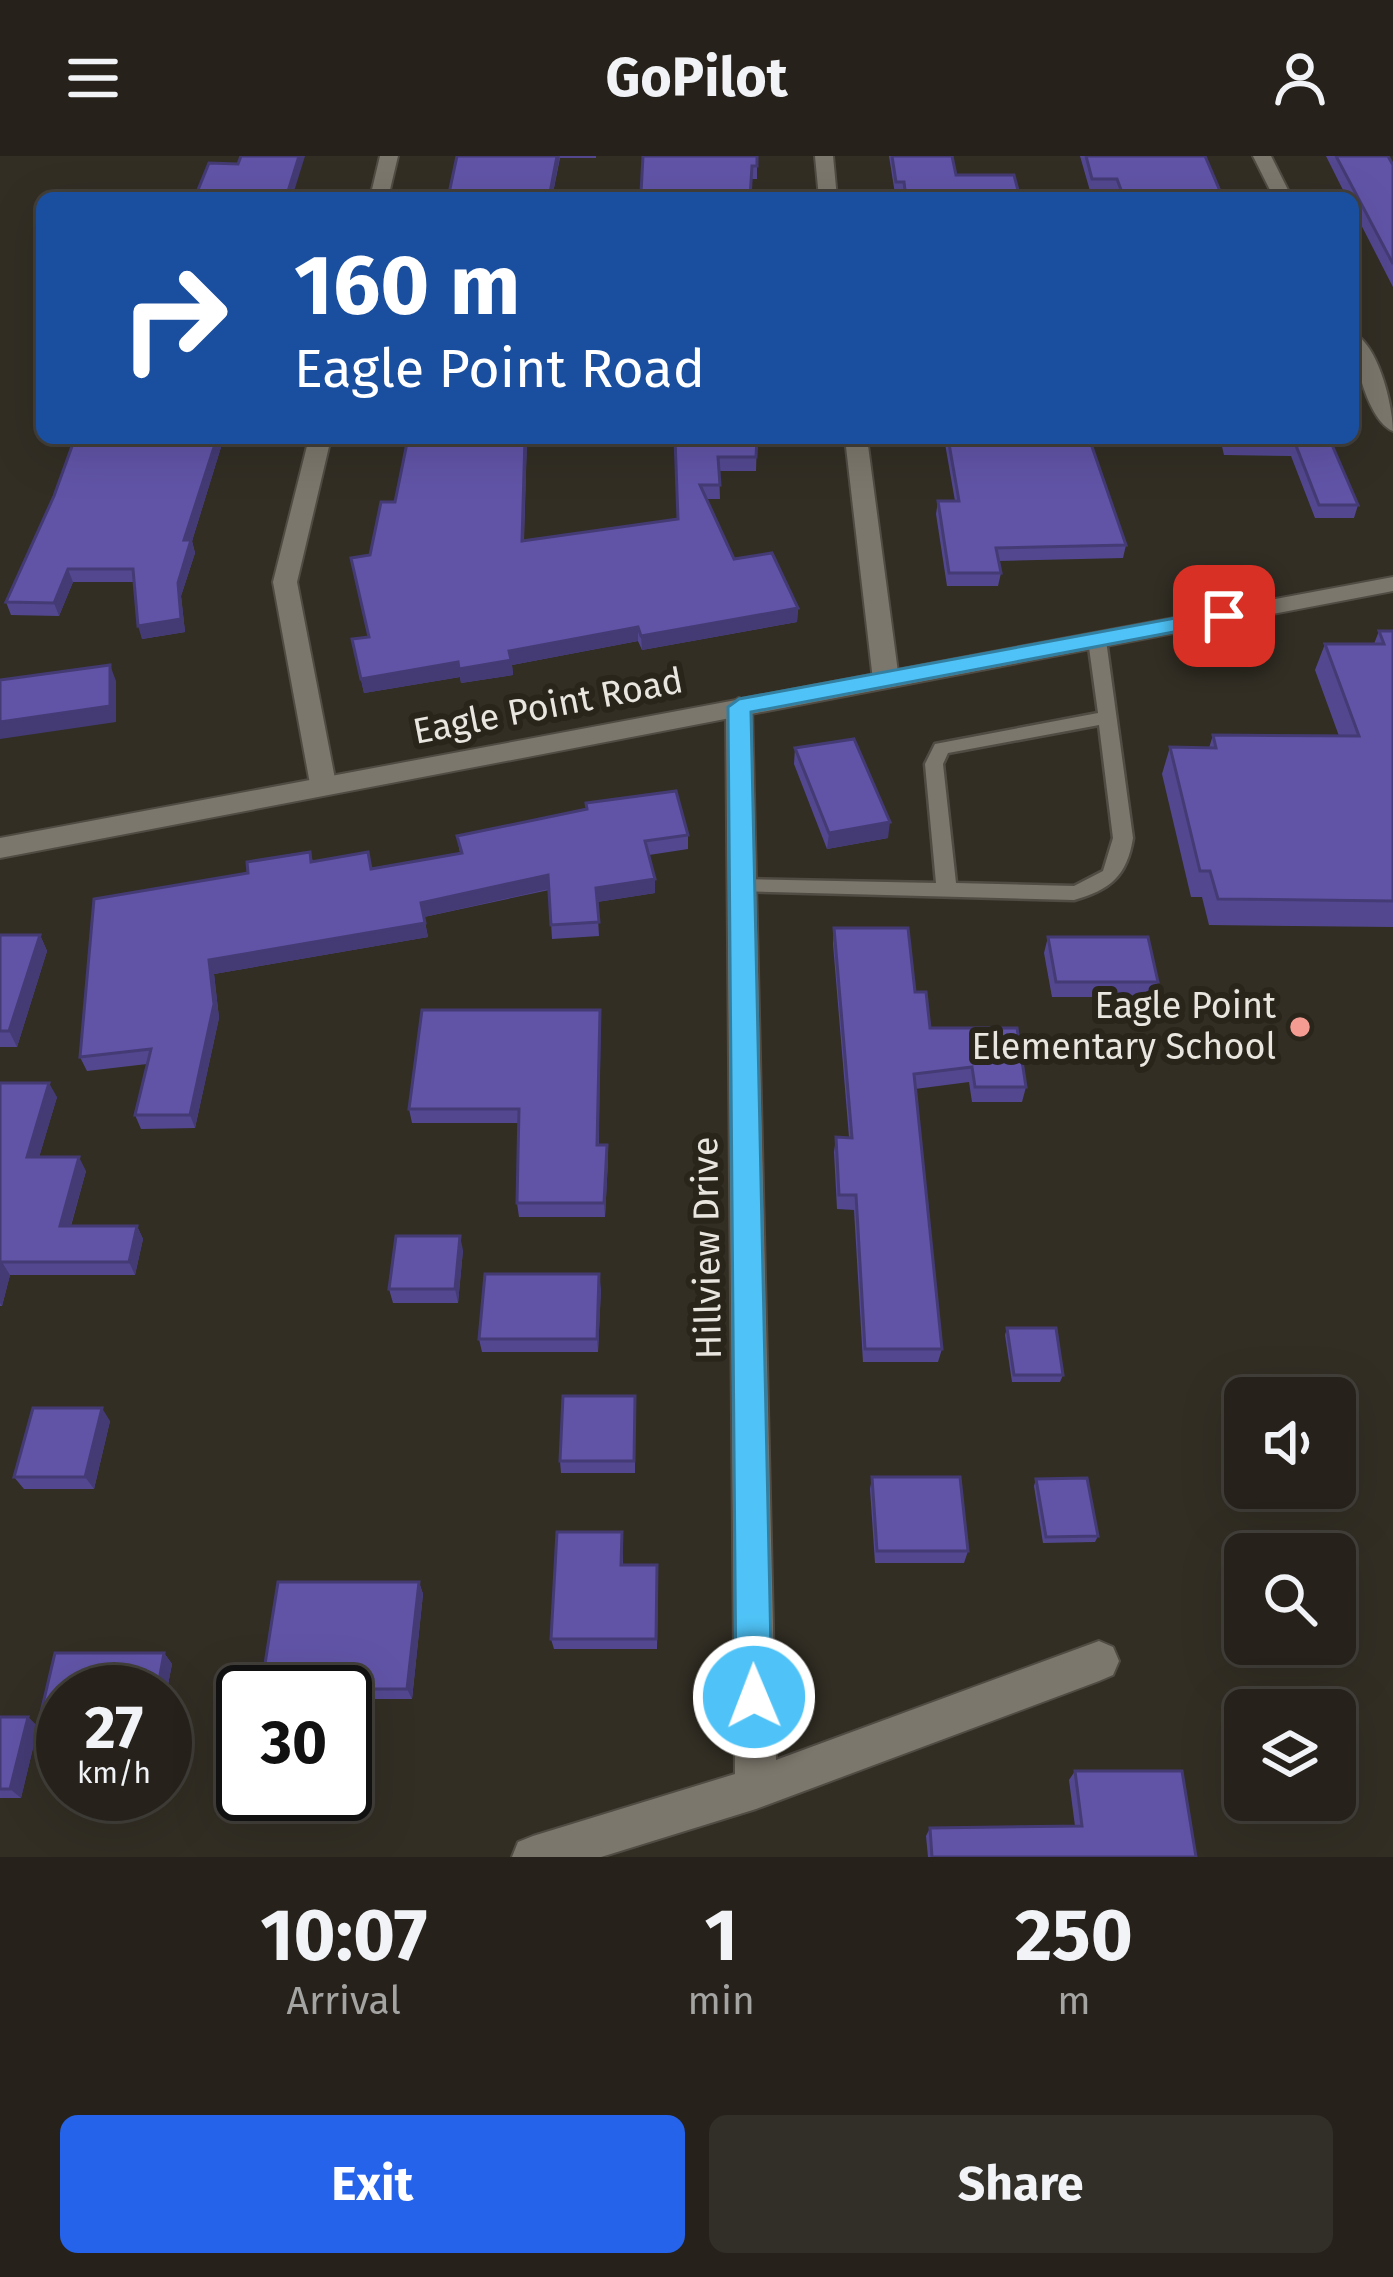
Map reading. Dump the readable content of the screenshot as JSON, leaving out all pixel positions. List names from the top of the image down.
{
  "streets": {
    "street": ["Eagle Point Road", "Hillview Drive"]
  },
  "crossings": [
    ["Eagle Point Road", "Hillview Drive"]
  ],
  "places": ["Eagle Point Elementary School"],
  "page": {
    "header": "GoPilot",
    "turn": ["160 m", "Eagle Point Road"],
    "speed": "27 km/h",
    "limit": "30",
    "eta": [
      "10:07",
      "Arrival",
      "1",
      "min",
      "250",
      "m"
    ],
    "buttons": ["Exit", "Share"]
  }
}
